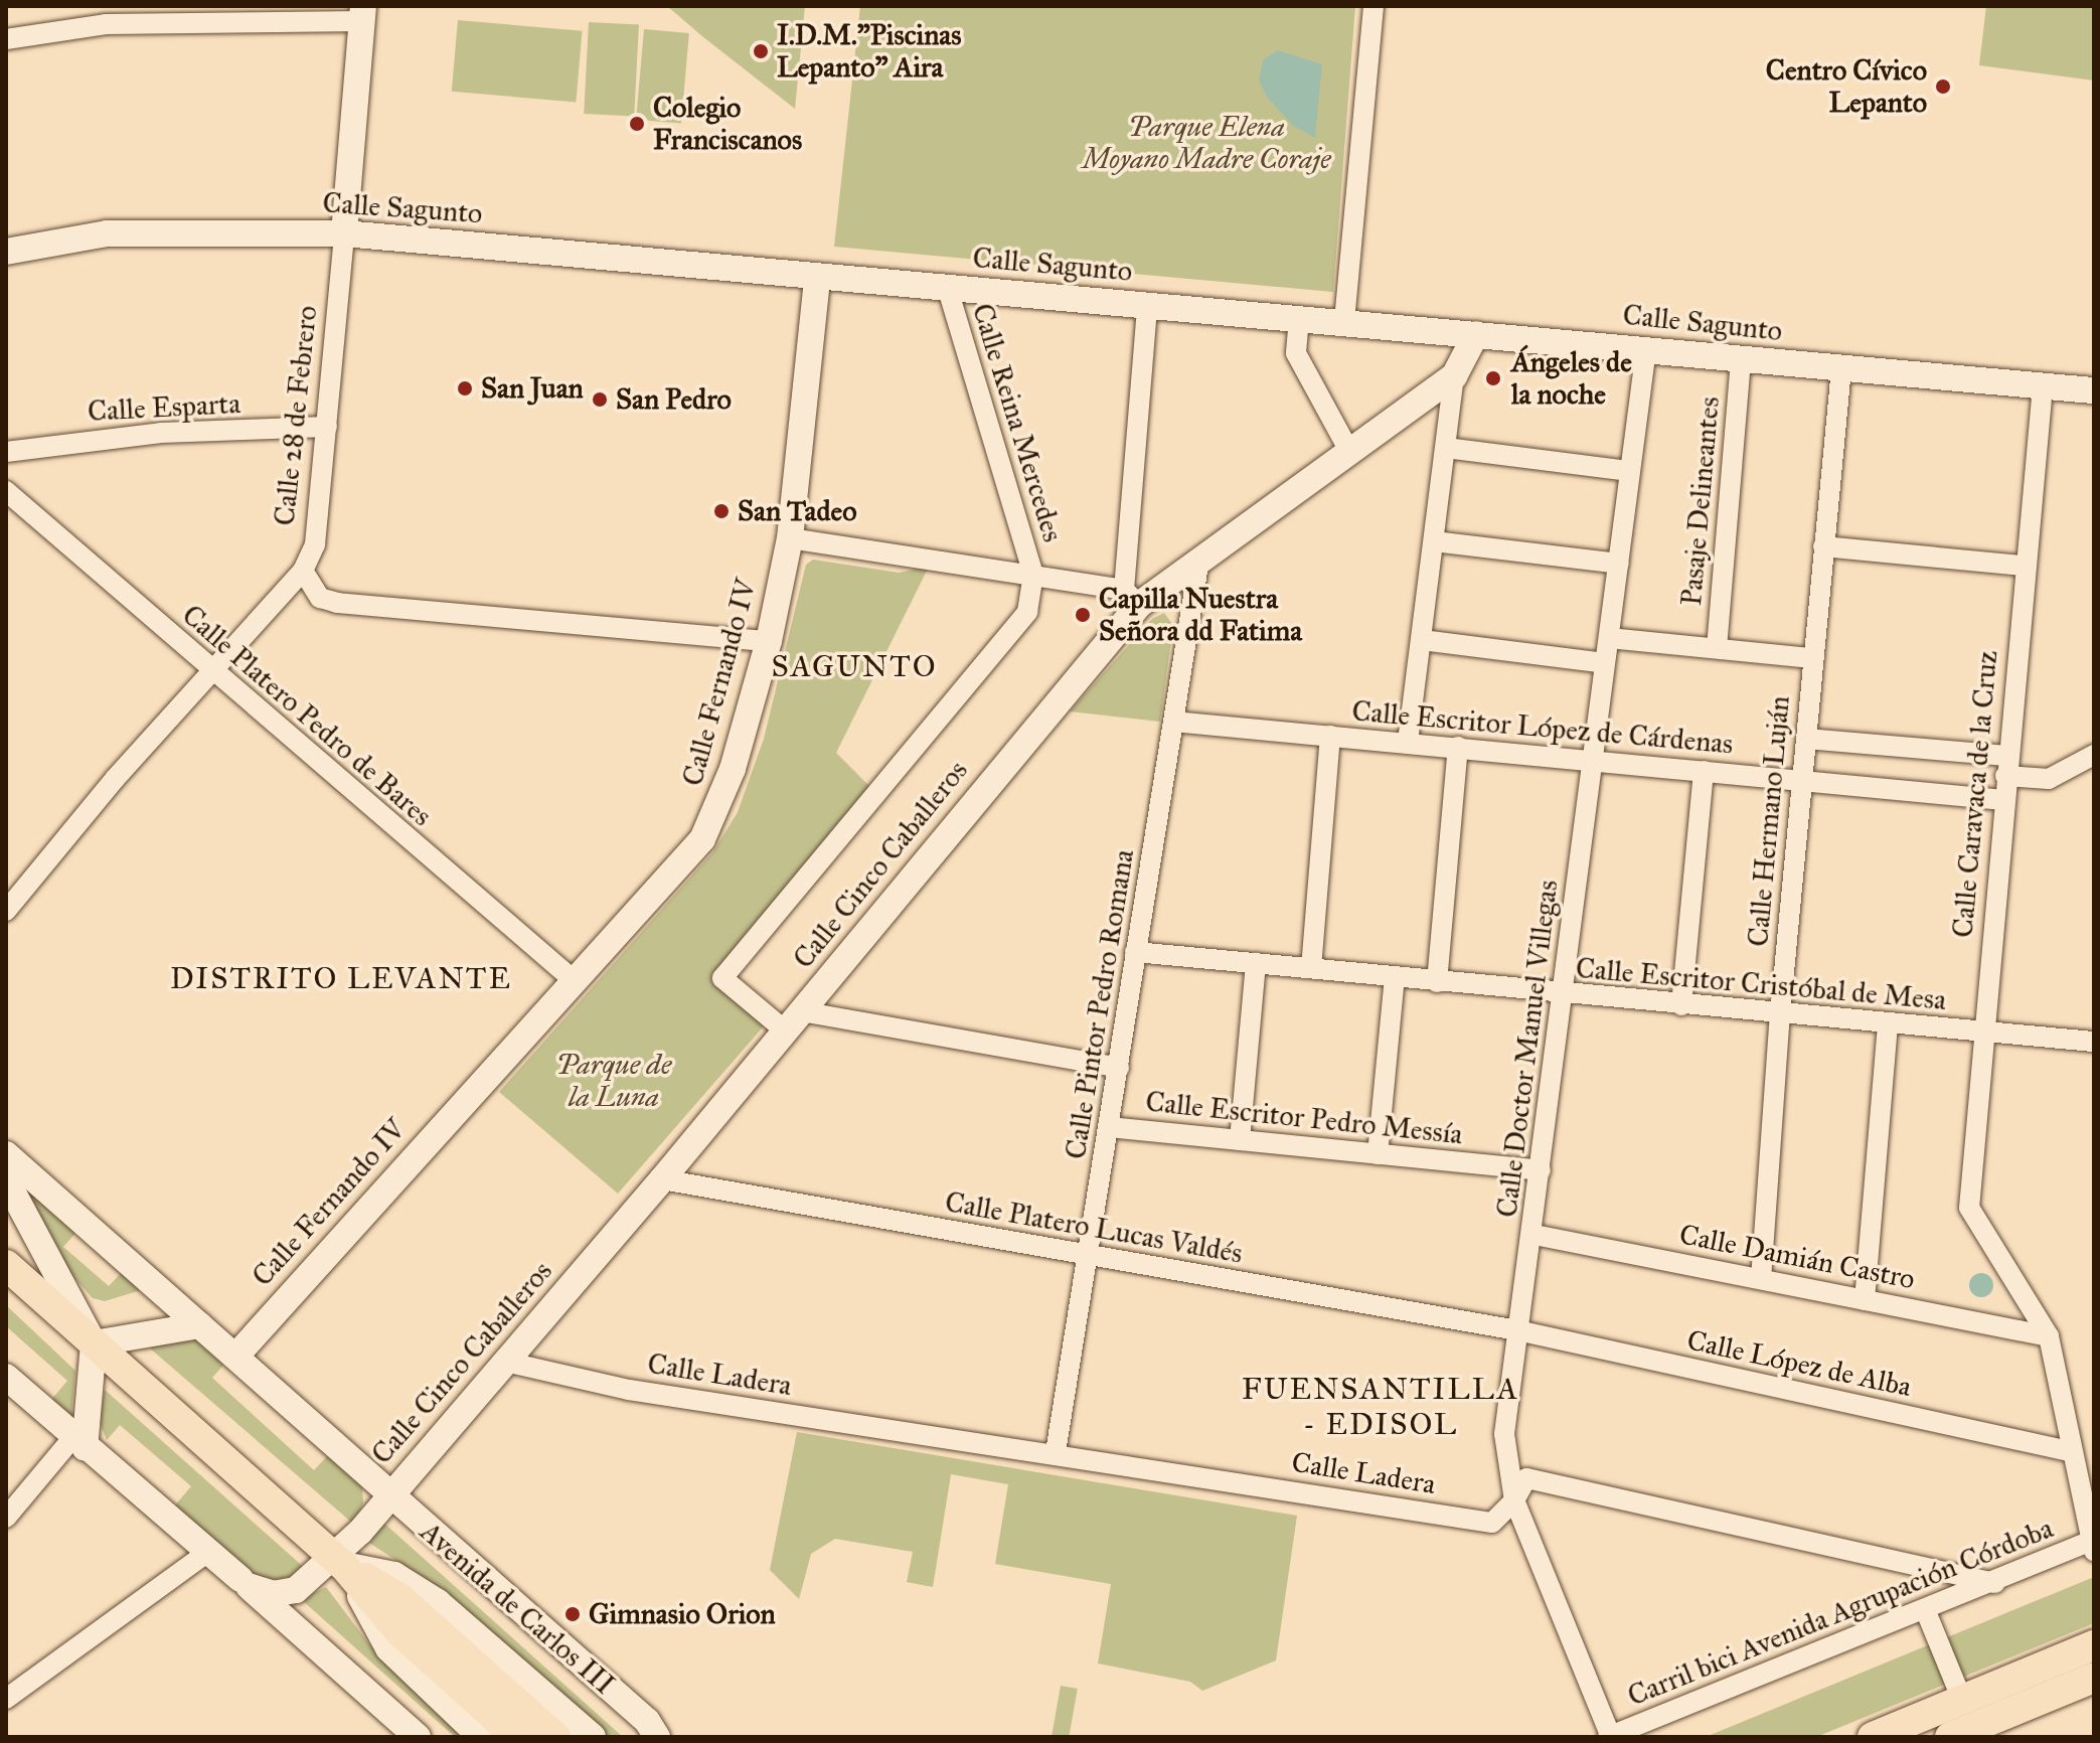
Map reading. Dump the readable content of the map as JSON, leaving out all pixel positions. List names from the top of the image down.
{
  "streets": {
    "street": [
      "Calle Sagunto",
      "Calle Esparta",
      "Calle 28 de Febrero",
      "Calle Reina Mercedes",
      "Pasaje Delineantes",
      "Calle Fernando IV",
      "Calle Platero Pedro de Bares",
      "Calle Escritor López de Cárdenas",
      "Calle Caravaca de la Cruz",
      "Calle Hermano Luján",
      "Calle Cinco Caballeros",
      "Calle Escritor Cristóbal de Mesa",
      "Calle Pintor Pedro Romana",
      "Calle Doctor Manuel Villegas",
      "Calle Escritor Pedro Messía",
      "Calle Platero Lucas Valdés",
      "Calle Damián Castro",
      "Calle López de Alba",
      "Calle Ladera",
      "Avenida de Carlos III",
      "Carril bici Avenida Agrupación Córdoba"
    ]
  },
  "crossings": [
    ["Calle Sagunto", "Calle 28 de Febrero"],
    ["Calle Sagunto", "Calle Reina Mercedes"],
    ["Calle Sagunto", "Pasaje Delineantes"],
    ["Calle Sagunto", "Calle Fernando IV"],
    ["Calle Sagunto", "Calle Caravaca de la Cruz"],
    ["Calle Sagunto", "Calle Hermano Luján"],
    ["Calle Sagunto", "Calle Cinco Caballeros"],
    ["Calle Sagunto", "Calle Doctor Manuel Villegas"],
    ["Calle Esparta", "Calle 28 de Febrero"],
    ["Calle 28 de Febrero", "Calle Platero Pedro de Bares"],
    ["Calle Fernando IV", "Calle Platero Pedro de Bares"],
    ["Calle Fernando IV", "Avenida de Carlos III"],
    ["Calle Escritor López de Cárdenas", "Calle Caravaca de la Cruz"],
    ["Calle Escritor López de Cárdenas", "Calle Hermano Luján"],
    ["Calle Escritor López de Cárdenas", "Calle Pintor Pedro Romana"],
    ["Calle Escritor López de Cárdenas", "Calle Doctor Manuel Villegas"],
    ["Calle Caravaca de la Cruz", "Calle Escritor Cristóbal de Mesa"],
    ["Calle Caravaca de la Cruz", "Calle Damián Castro"],
    ["Calle Hermano Luján", "Calle Escritor Cristóbal de Mesa"],
    ["Calle Hermano Luján", "Calle Damián Castro"],
    ["Calle Cinco Caballeros", "Calle Pintor Pedro Romana"],
    ["Calle Cinco Caballeros", "Calle Platero Lucas Valdés"],
    ["Calle Cinco Caballeros", "Calle Ladera"],
    ["Calle Cinco Caballeros", "Avenida de Carlos III"],
    ["Calle Escritor Cristóbal de Mesa", "Calle Pintor Pedro Romana"],
    ["Calle Escritor Cristóbal de Mesa", "Calle Doctor Manuel Villegas"],
    ["Calle Pintor Pedro Romana", "Calle Escritor Pedro Messía"],
    ["Calle Pintor Pedro Romana", "Calle Platero Lucas Valdés"],
    ["Calle Pintor Pedro Romana", "Calle Ladera"],
    ["Calle Doctor Manuel Villegas", "Calle Escritor Pedro Messía"],
    ["Calle Doctor Manuel Villegas", "Calle Platero Lucas Valdés"],
    ["Calle Doctor Manuel Villegas", "Calle Damián Castro"],
    ["Calle Doctor Manuel Villegas", "Calle López de Alba"],
    ["Calle Doctor Manuel Villegas", "Calle Ladera"],
    ["Calle Doctor Manuel Villegas", "Carril bici Avenida Agrupación Córdoba"],
    ["Calle Platero Lucas Valdés", "Calle López de Alba"],
    ["Calle Ladera", "Carril bici Avenida Agrupación Córdoba"]
  ],
  "districts": ["SAGUNTO", "DISTRITO LEVANTE", "FUENSANTILLA - EDISOL"],
  "parks": ["Parque Elena Moyano Madre Coraje", "Parque de la Luna"],
  "places": [
    "I.D.M.\"Piscinas Lepanto\" Aira",
    "Centro Cívico Lepanto",
    "Colegio Franciscanos",
    "Ángeles de la noche",
    "San Juan",
    "San Pedro",
    "San Tadeo",
    "Capilla Nuestra Señora dd Fatima",
    "Gimnasio Orion"
  ]
}
